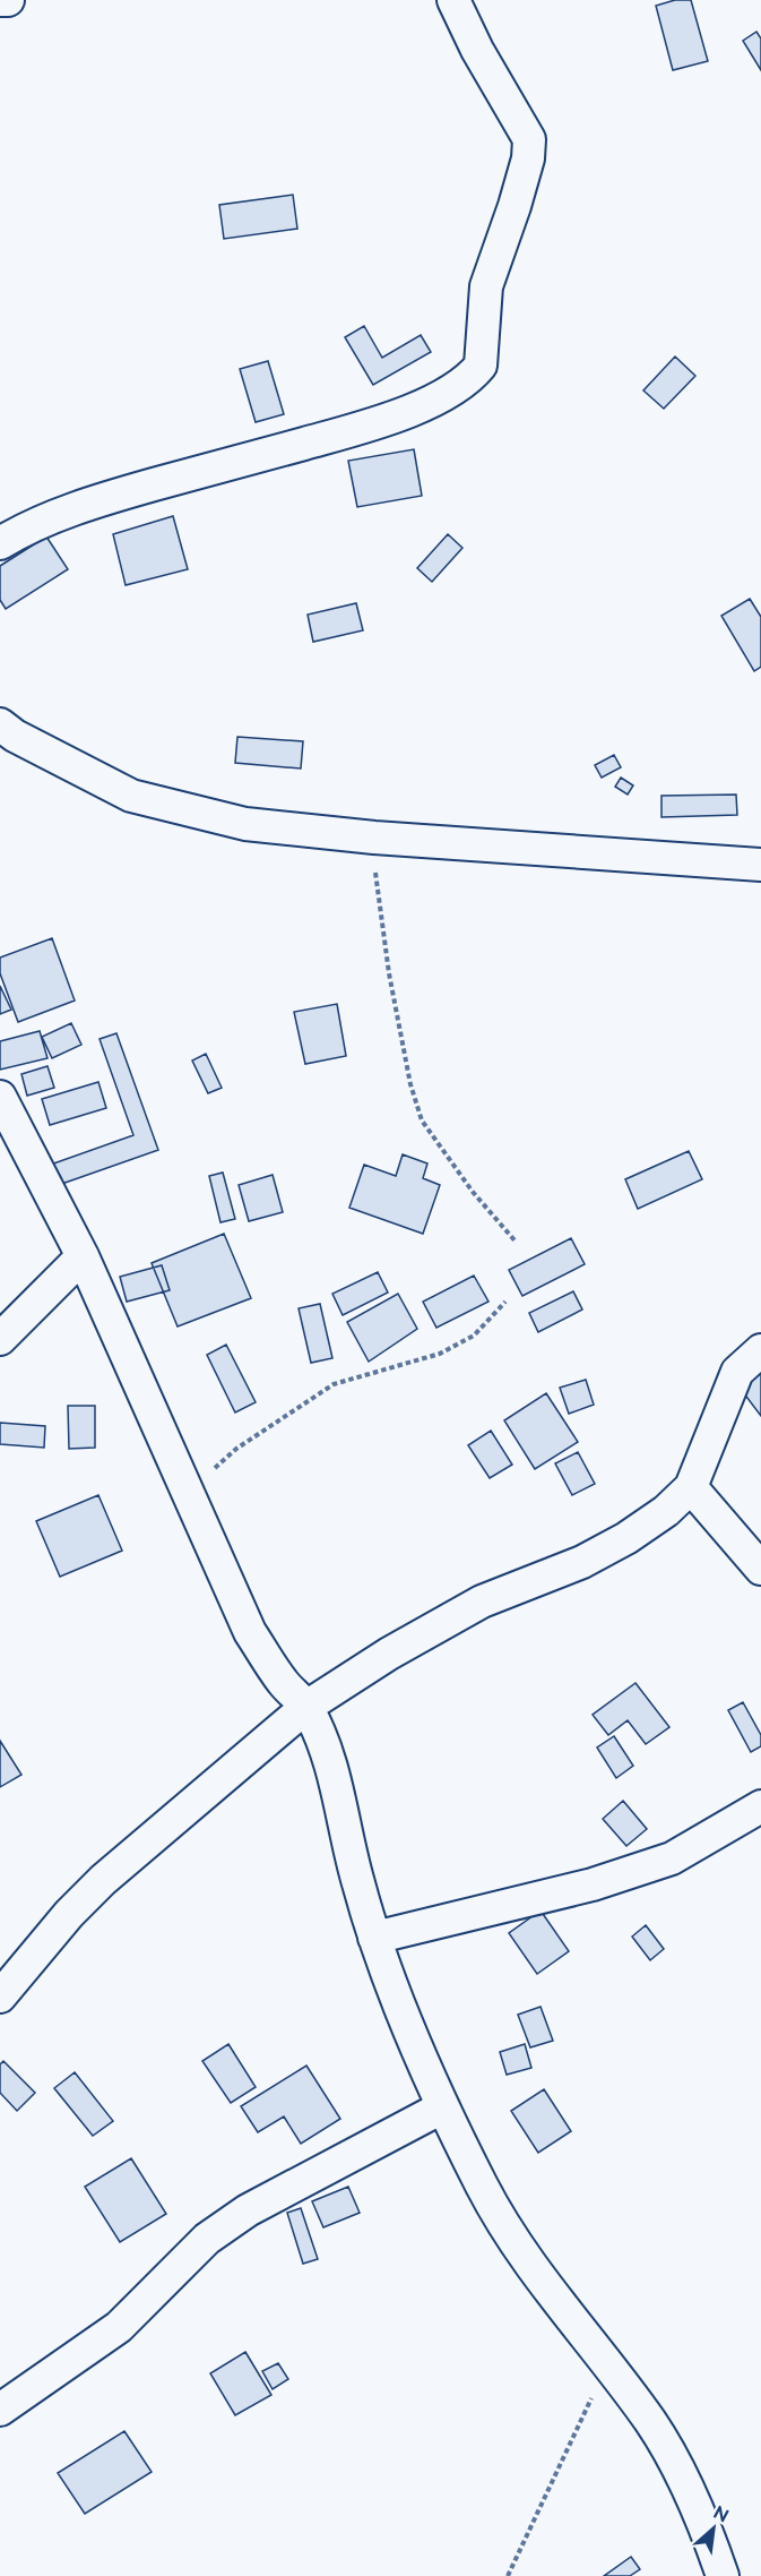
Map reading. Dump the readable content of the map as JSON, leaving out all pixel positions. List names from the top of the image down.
{
  "north": "top right"
}
